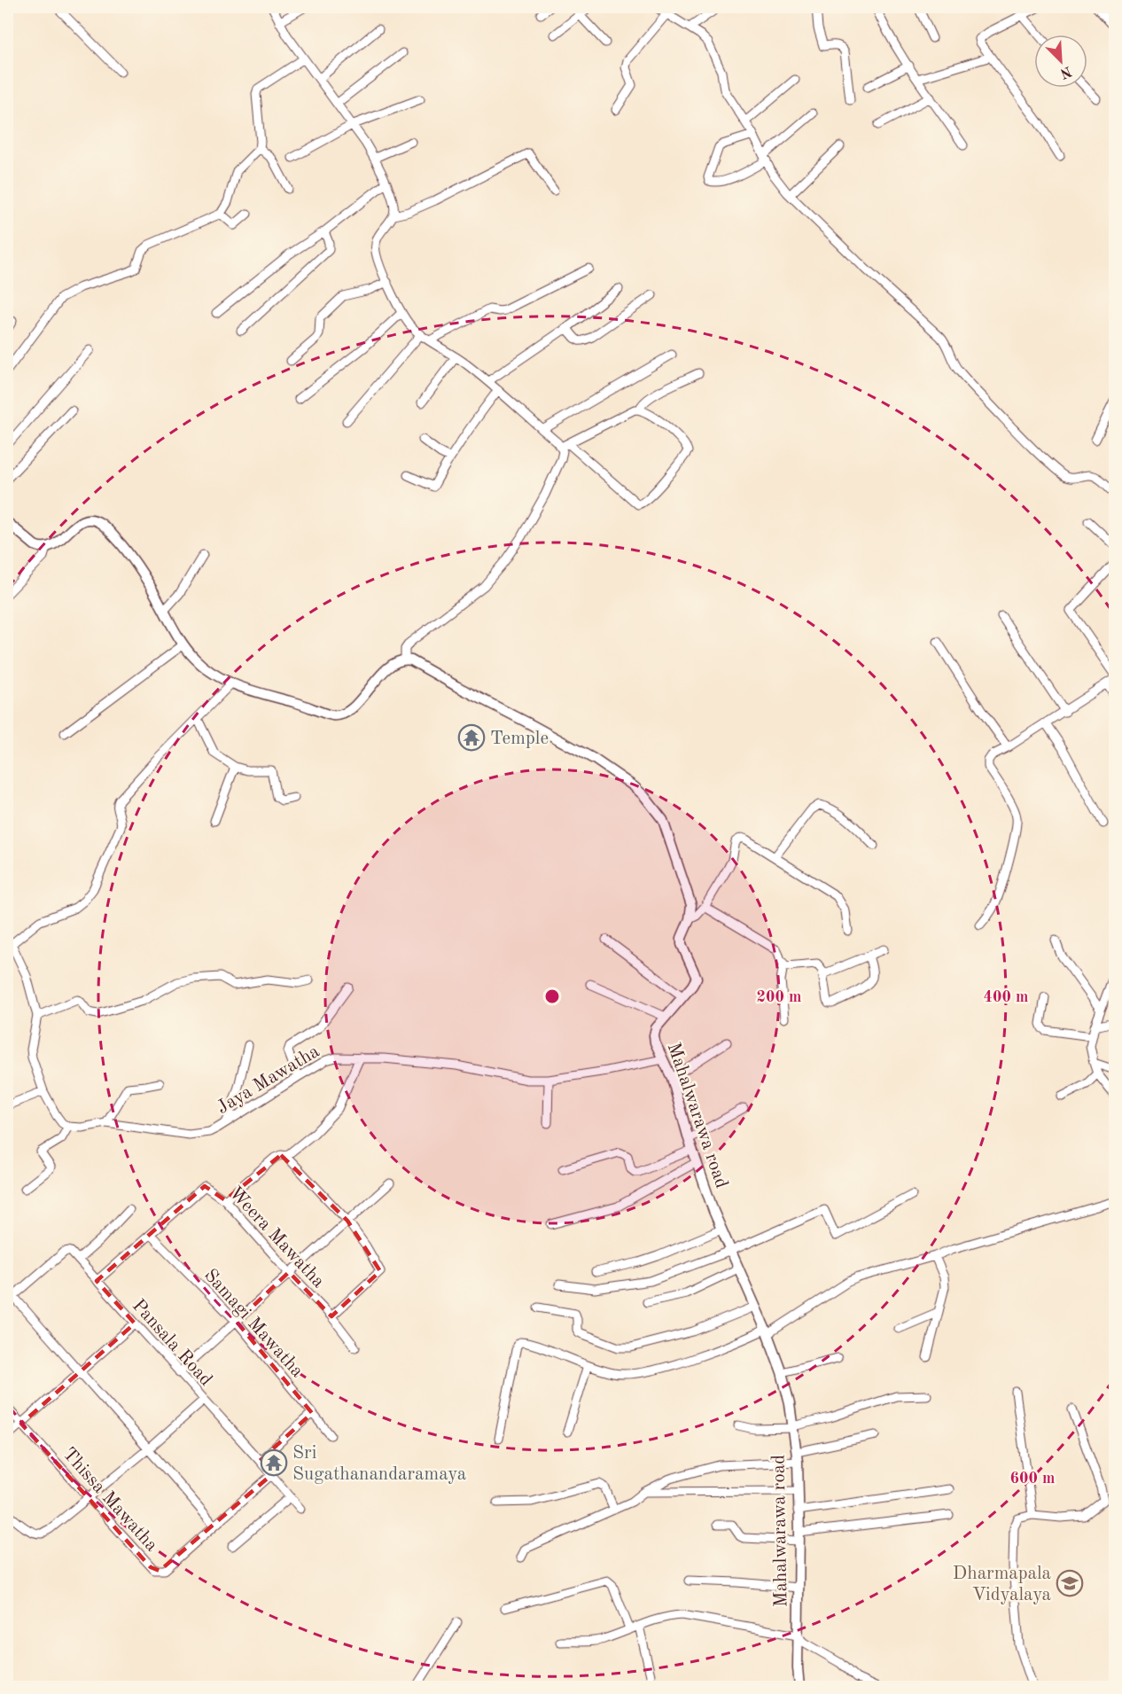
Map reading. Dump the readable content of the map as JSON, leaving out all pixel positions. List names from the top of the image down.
{
  "streets": {
    "street": [
      "Jaya Mawatha",
      "Mahalwarawa road",
      "Weera Mawatha",
      "Samagi Mawatha",
      "Pansala Road",
      "Thissa Mawatha"
    ]
  },
  "crossings": [
    ["Jaya Mawatha", "Mahalwarawa road"],
    ["Weera Mawatha", "Samagi Mawatha"],
    ["Weera Mawatha", "Pansala Road"],
    ["Pansala Road", "Thissa Mawatha"]
  ],
  "places": {
    "temple": ["Temple", "Sri Sugathanandaramaya"],
    "school or university": ["Dharmapala Vidyalaya"]
  },
  "north": "bottom right",
  "rings": ["200 m", "400 m", "600 m"]
}
